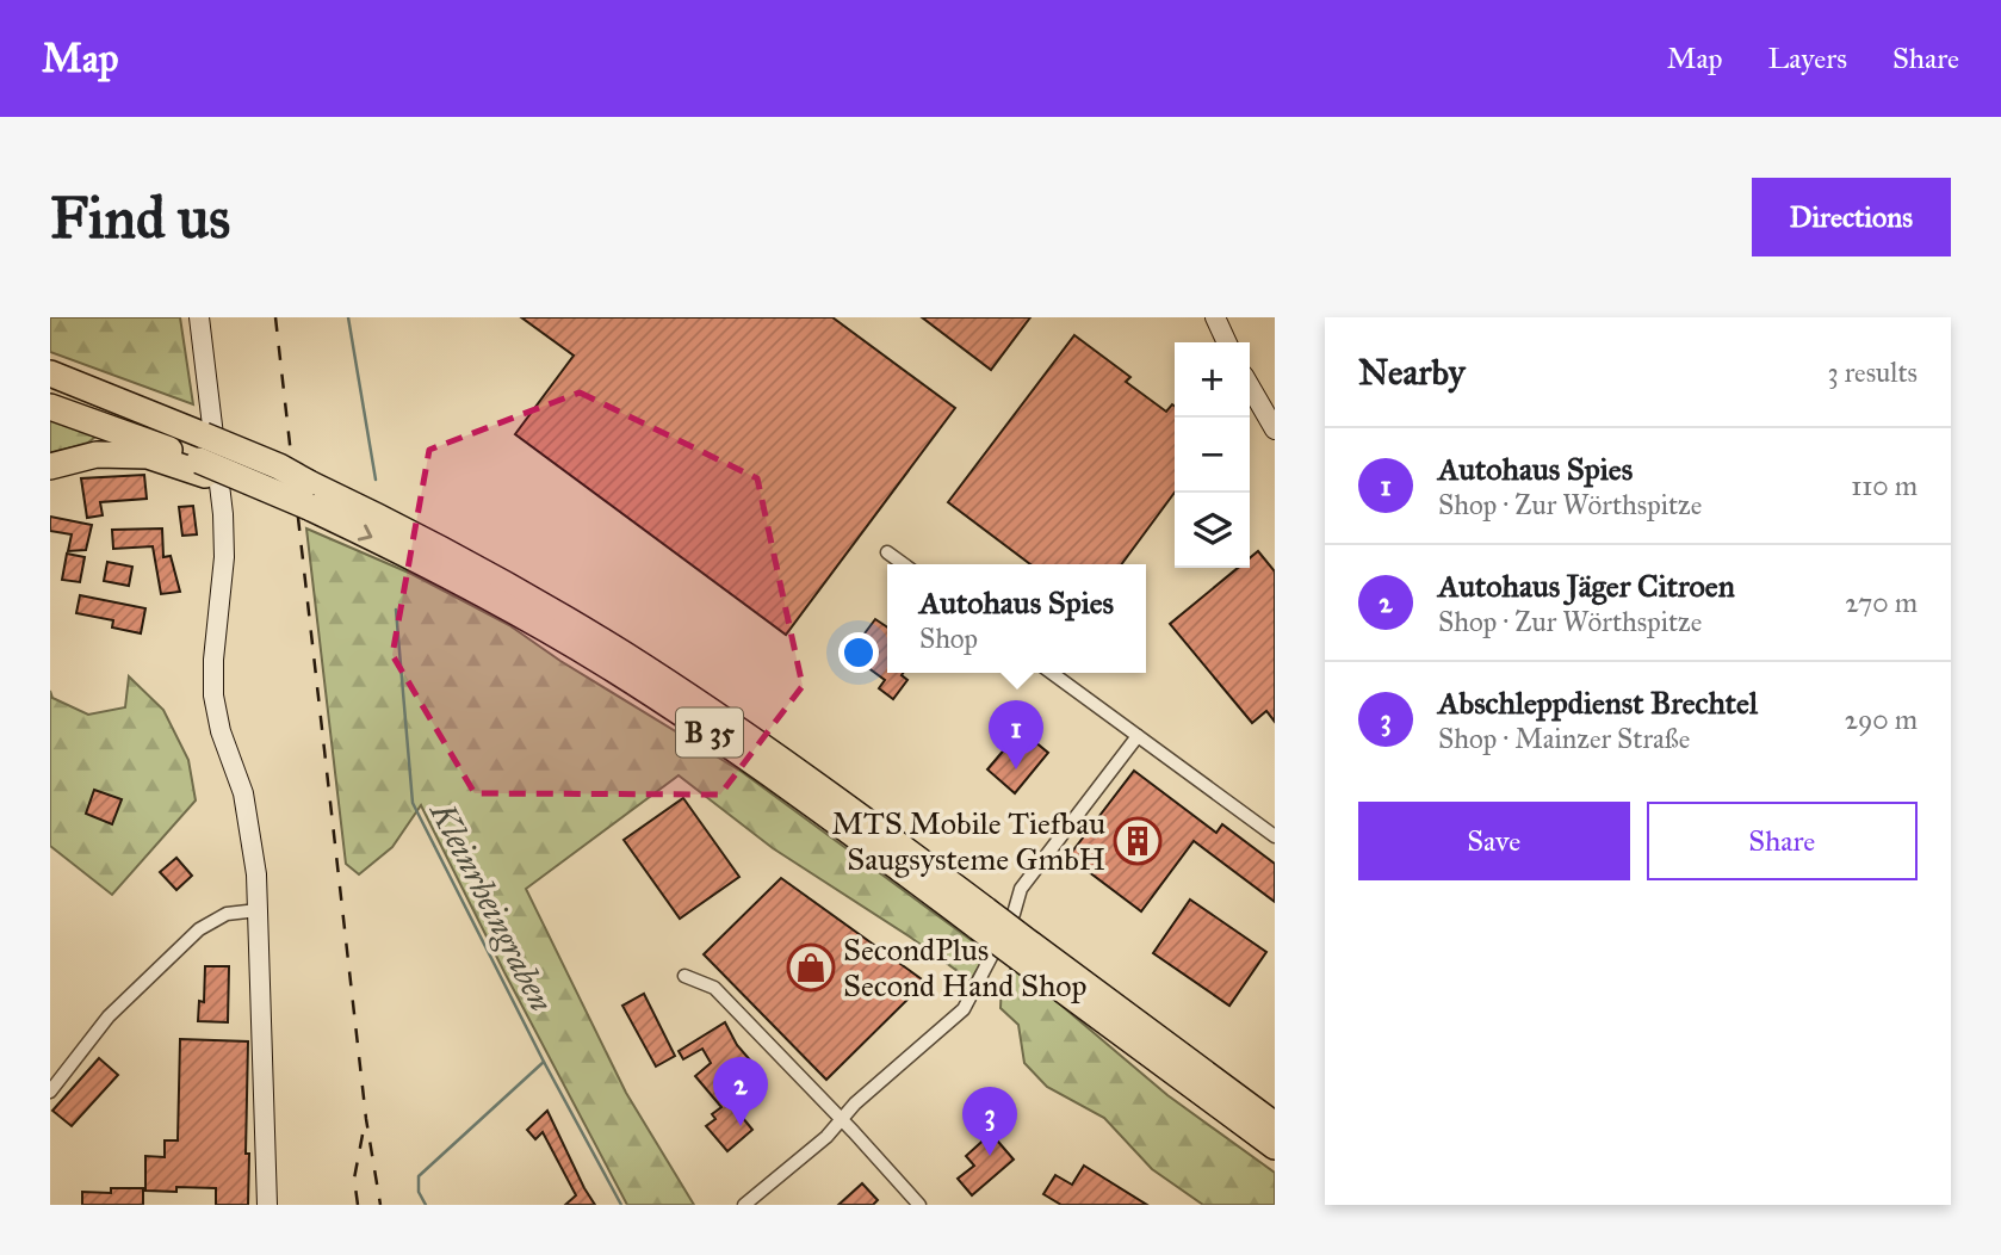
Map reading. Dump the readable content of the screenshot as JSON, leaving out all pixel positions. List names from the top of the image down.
{
  "streets": {
    "highway": ["B 35"]
  },
  "water": ["Kleinrheingraben"],
  "places": {
    "building": ["MTS Mobile Tiefbau Saugsysteme GmbH"],
    "shop": ["SecondPlus Second Hand Shop"]
  },
  "page": {
    "header": "Map",
    "nav": ["Map", "Layers", "Share"],
    "buttons": [
      "Directions",
      ["Save", "Share"]
    ],
    "title": "Find us",
    "heading": ["Nearby", "3 results"],
    "map_buttons": ["+", "−"],
    "list": [
      {
        "mark": "1",
        "name": "Autohaus Spies",
        "note": "Shop · Zur Wörthspitze",
        "value": "110 m"
      },
      {
        "mark": "2",
        "name": "Autohaus Jäger Citroen",
        "note": "Shop · Zur Wörthspitze",
        "value": "270 m"
      },
      {
        "mark": "3",
        "name": "Abschleppdienst Brechtel",
        "note": "Shop · Mainzer Straße",
        "value": "290 m"
      }
    ],
    "popup": ["Autohaus Spies", "Shop"],
    "pins": ["1", "2", "3"]
  }
}
